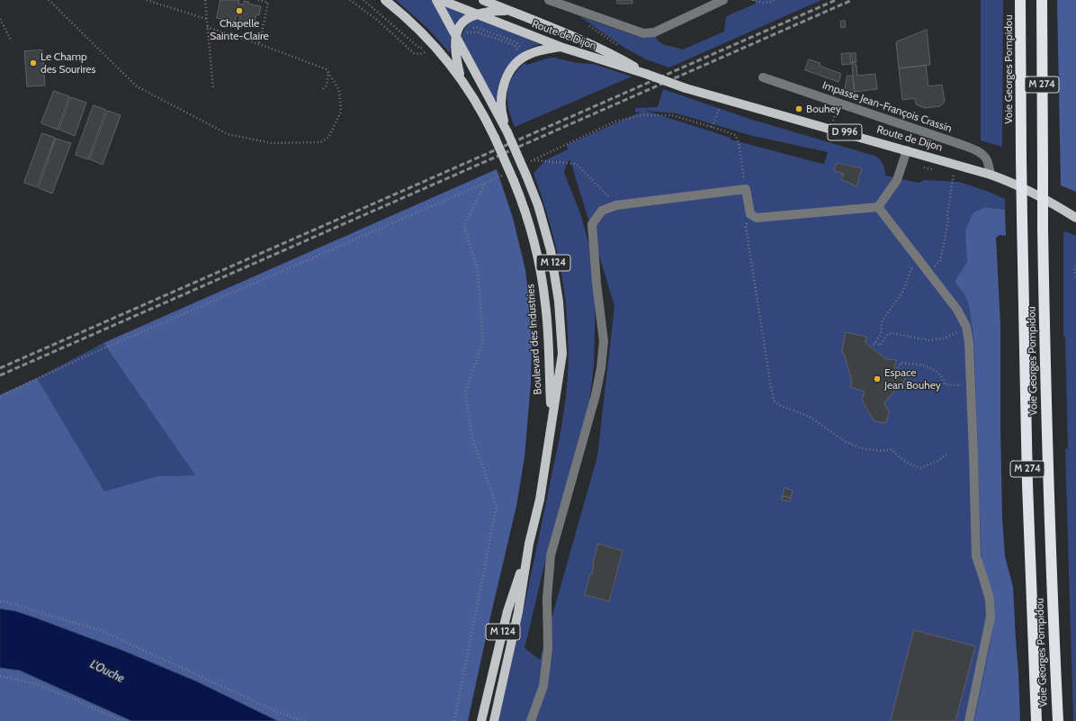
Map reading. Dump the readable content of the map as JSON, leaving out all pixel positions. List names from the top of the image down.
{
  "streets": {
    "highway": ["Voie Georges Pompidou", "M 274"],
    "main road": [
      "Route de Dijon",
      "D 996",
      "M 124",
      "Boulevard des Industries"
    ],
    "street": ["Impasse Jean-François Crassin"]
  },
  "crossings": [
    ["Route de Dijon", "Impasse Jean-François Crassin"],
    ["Route de Dijon", "M 124"],
    ["Route de Dijon", "Boulevard des Industries"],
    ["M 124", "Boulevard des Industries"]
  ],
  "water": ["L'Ouche"],
  "places": [
    "Chapelle Sainte-Claire",
    "Le Champ des Sourires",
    "Bouhey",
    "Espace Jean Bouhey"
  ]
}
